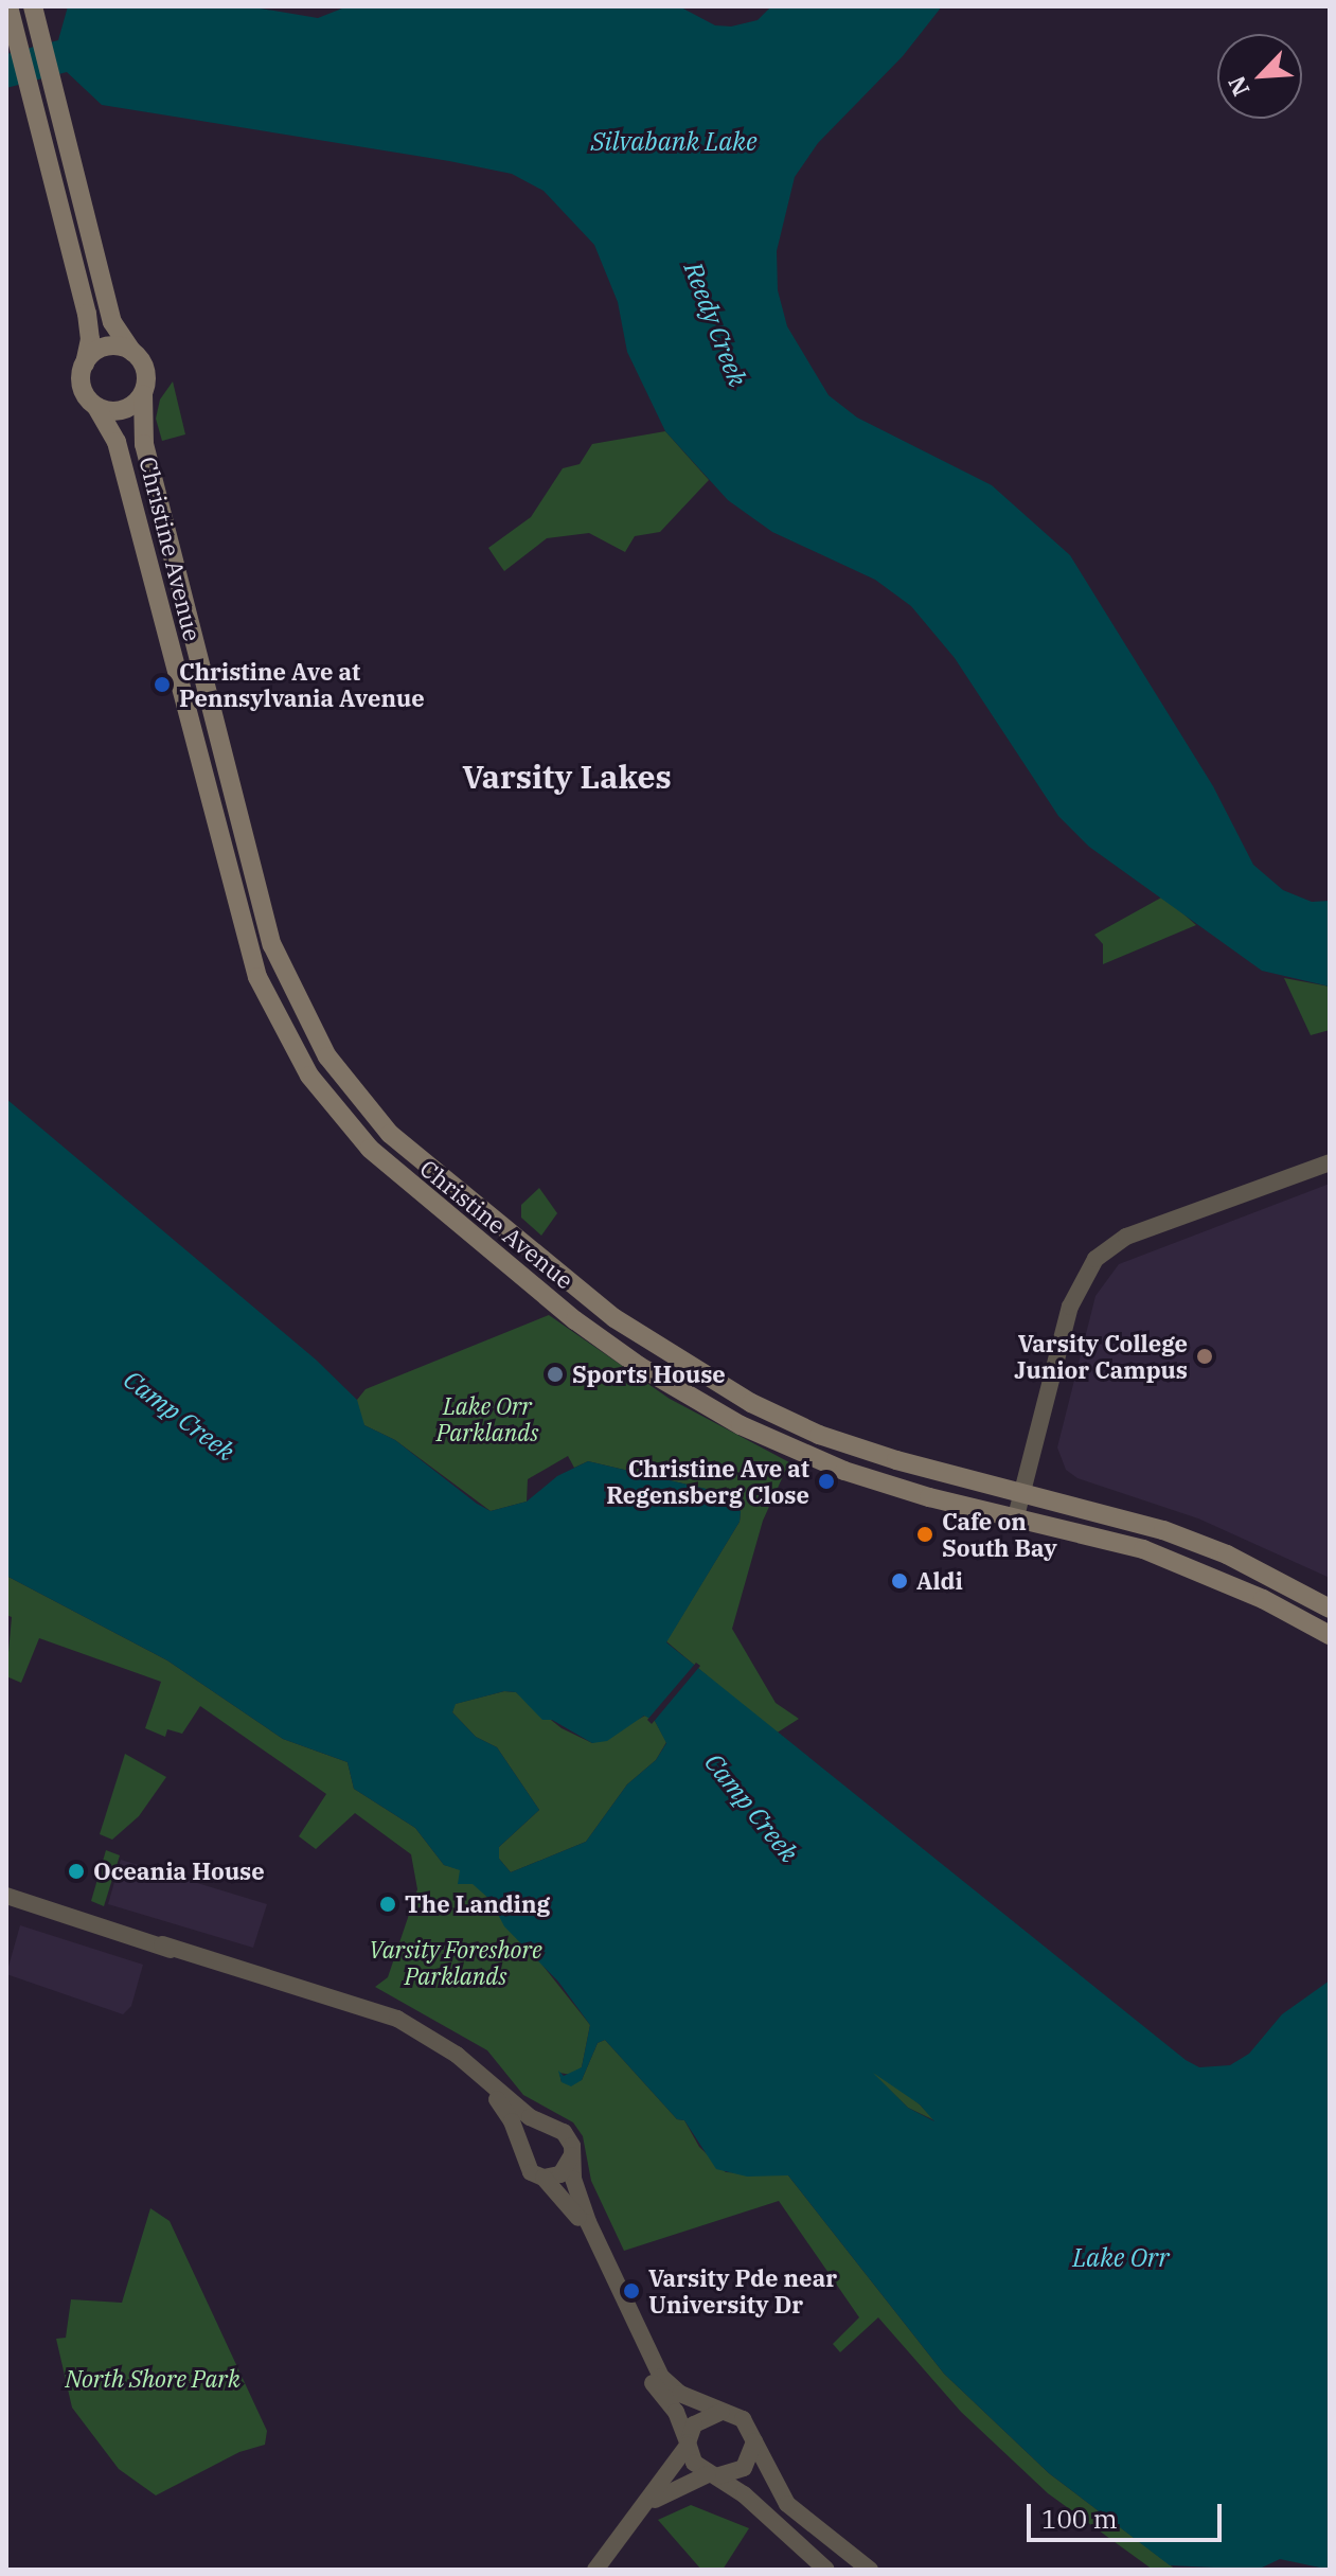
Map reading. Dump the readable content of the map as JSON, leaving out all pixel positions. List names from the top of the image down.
{
  "streets": {
    "main road": ["Christine Avenue"]
  },
  "districts": ["Varsity Lakes"],
  "water": [
    "Silvabank Lake",
    "Reedy Creek",
    "Camp Creek",
    "Lake Orr"
  ],
  "parks": ["Lake Orr Parklands", "Varsity Foreshore Parklands", "North Shore Park"],
  "places": [
    "Christine Ave at Pennsylvania Avenue",
    "Varsity College Junior Campus",
    "Sports House",
    "Christine Ave at Regensberg Close",
    "Cafe on South Bay",
    "Aldi",
    "Oceania House",
    "The Landing",
    "Varsity Pde near University Dr"
  ],
  "scale_bar": "100 m",
  "north": "bottom left"
}
